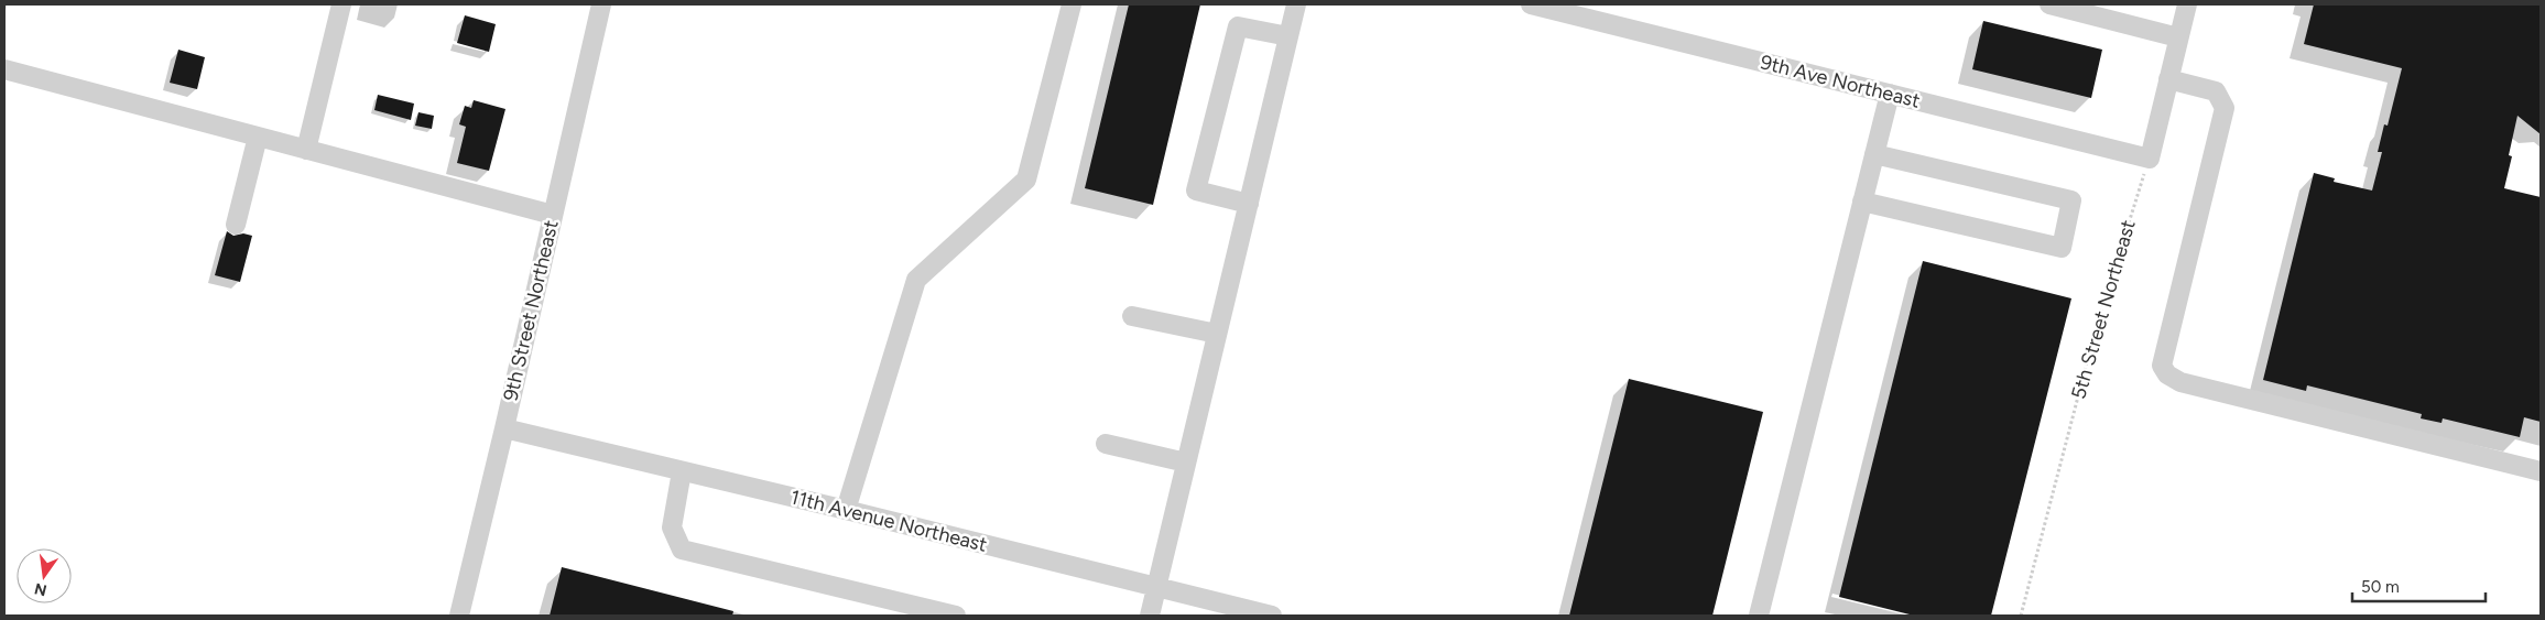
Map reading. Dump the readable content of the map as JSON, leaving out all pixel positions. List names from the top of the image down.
{
  "streets": {
    "street": ["9th Ave Northeast", "9th Street Northeast", "11th Avenue Northeast"],
    "path": ["5th Street Northeast"]
  },
  "crossings": [
    ["9th Ave Northeast", "5th Street Northeast"],
    ["9th Street Northeast", "11th Avenue Northeast"]
  ],
  "scale_bar": "50 m",
  "north": "bottom"
}
